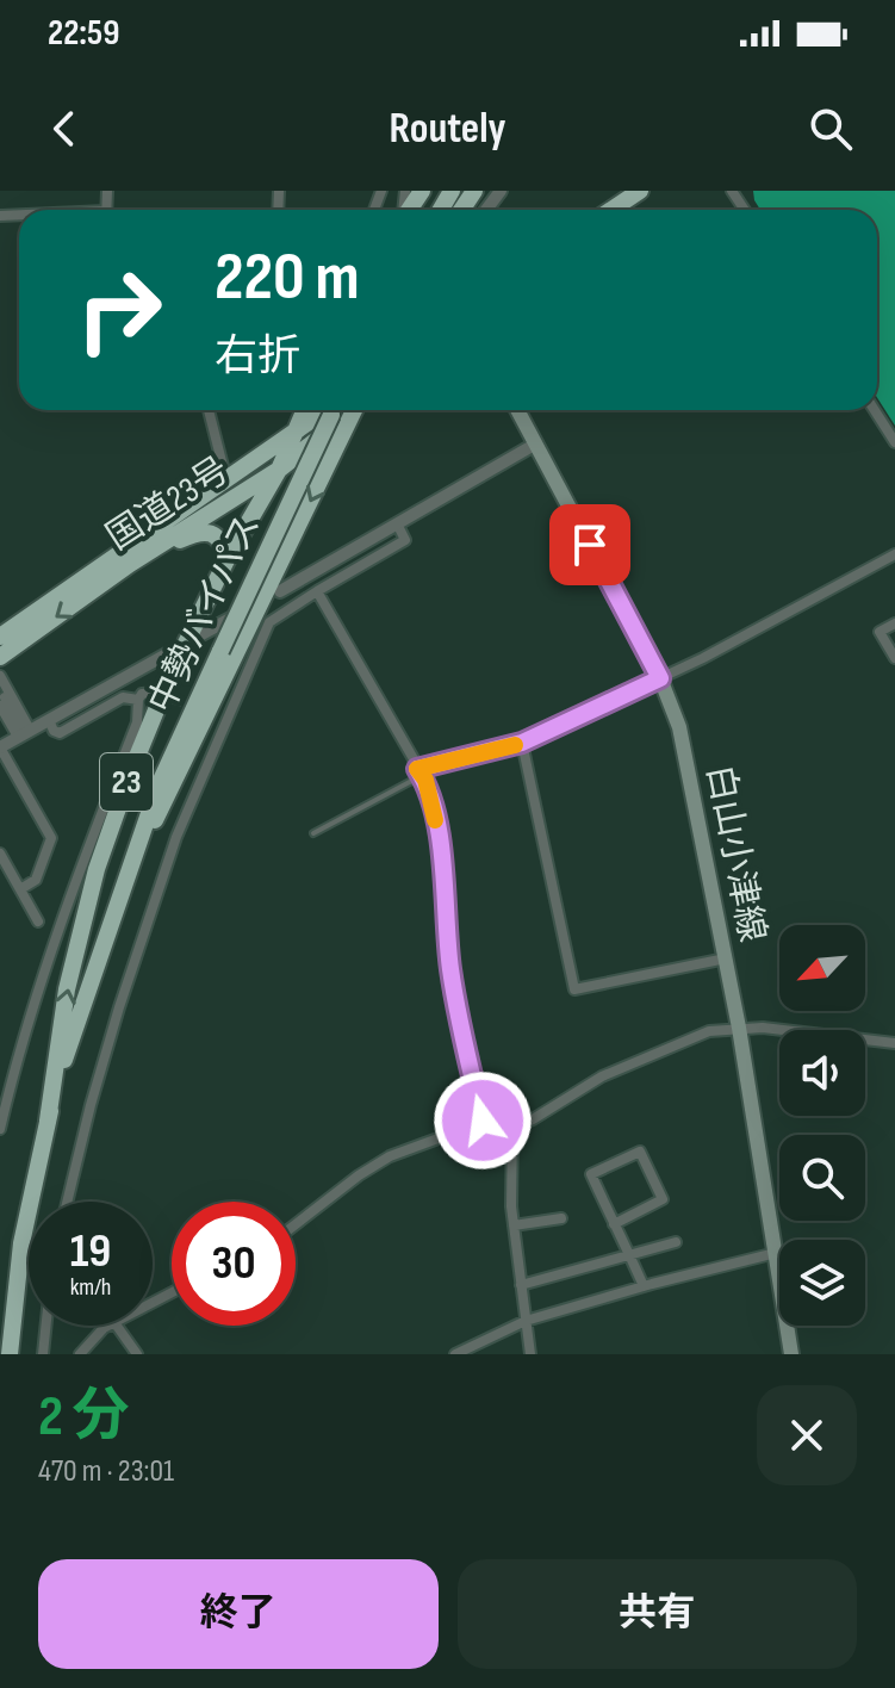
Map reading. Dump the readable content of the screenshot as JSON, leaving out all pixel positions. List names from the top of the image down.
{
  "streets": {
    "highway": ["国道23号", "中勢バイパス", "23"],
    "main road": ["白山小津線"]
  },
  "crossings": [
    ["国道23号", "23"],
    ["中勢バイパス", "23"]
  ],
  "north": "bottom left",
  "page": {
    "status": "22:59",
    "header": "Routely",
    "turn": ["220 m", "右折"],
    "speed": "19 km/h",
    "limit": "30",
    "heading": ["2 分", "470 m · 23:01"],
    "buttons": ["終了", "共有"]
  }
}
